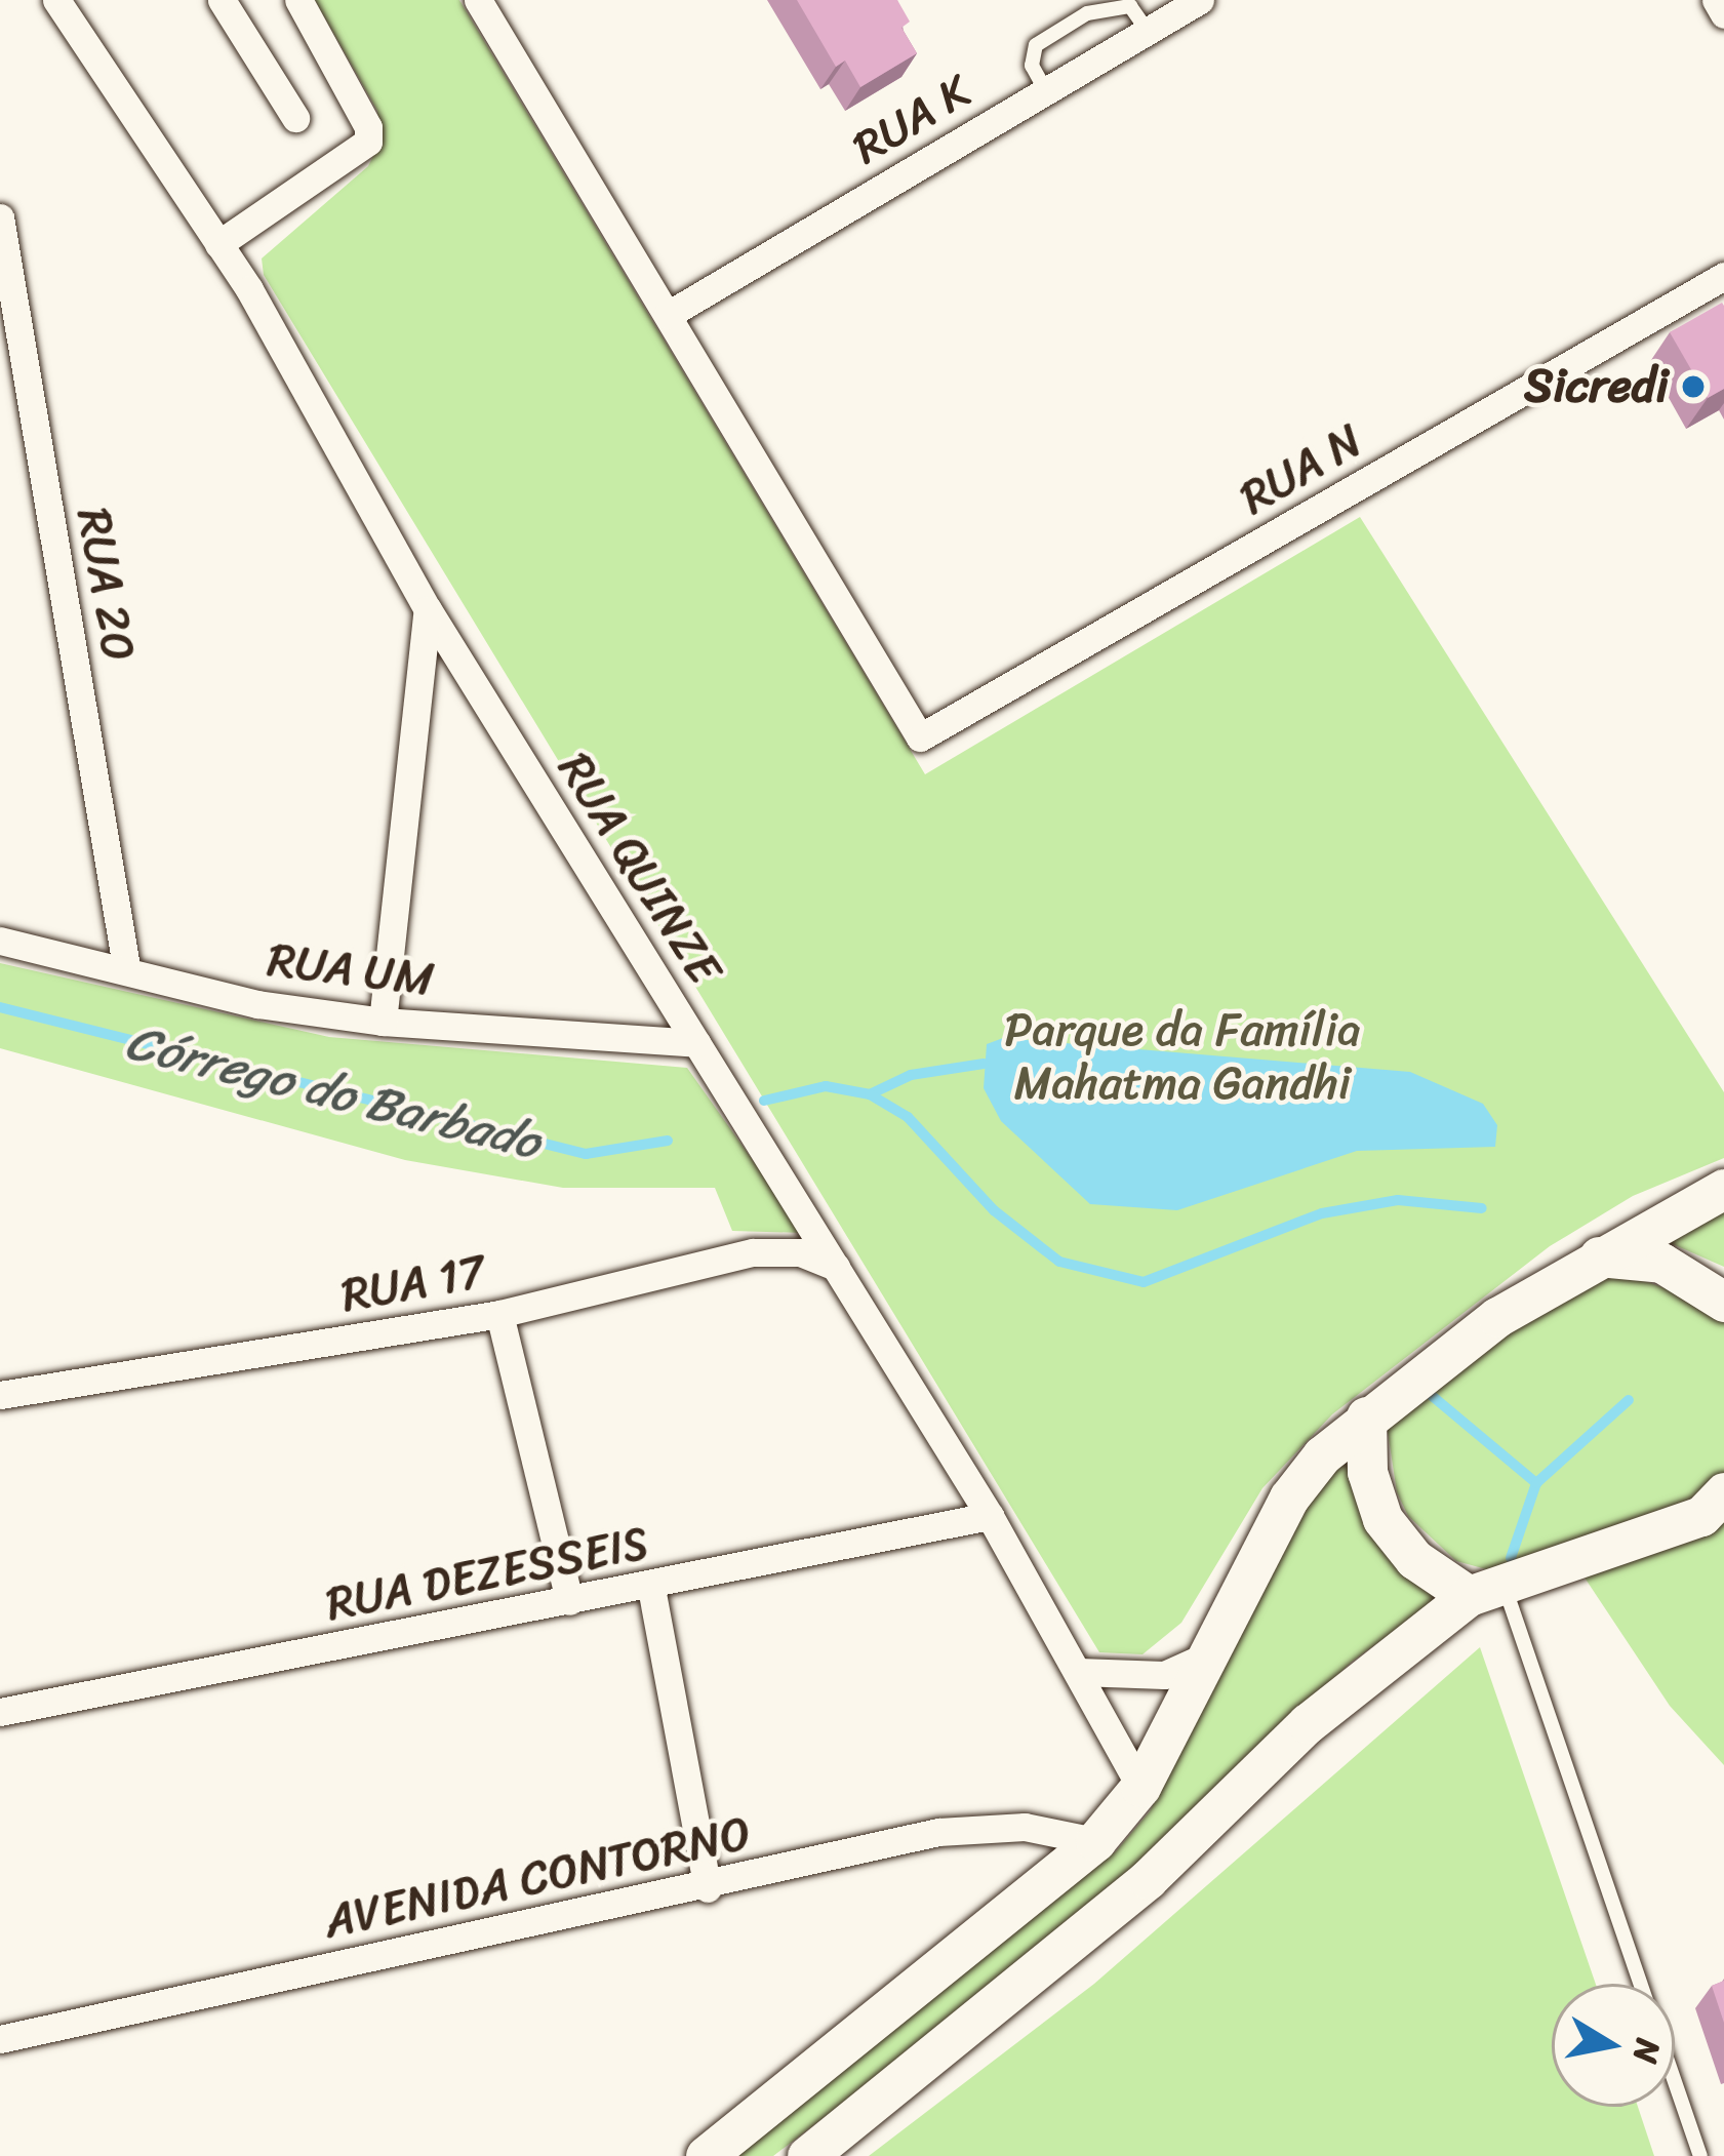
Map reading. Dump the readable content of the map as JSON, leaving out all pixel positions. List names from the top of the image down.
{
  "streets": {
    "street": [
      "RUA K",
      "RUA N",
      "RUA 20",
      "RUA QUINZE",
      "RUA UM",
      "RUA 17",
      "RUA DEZESSEIS",
      "AVENIDA CONTORNO"
    ]
  },
  "crossings": [
    ["RUA K", "RUA N"],
    ["RUA 20", "RUA UM"],
    ["RUA QUINZE", "RUA UM"],
    ["RUA QUINZE", "RUA 17"],
    ["RUA QUINZE", "RUA DEZESSEIS"]
  ],
  "water": ["Córrego do Barbado"],
  "parks": ["Parque da Família Mahatma Gandhi"],
  "places": ["Sicredi"],
  "north": "right"
}
